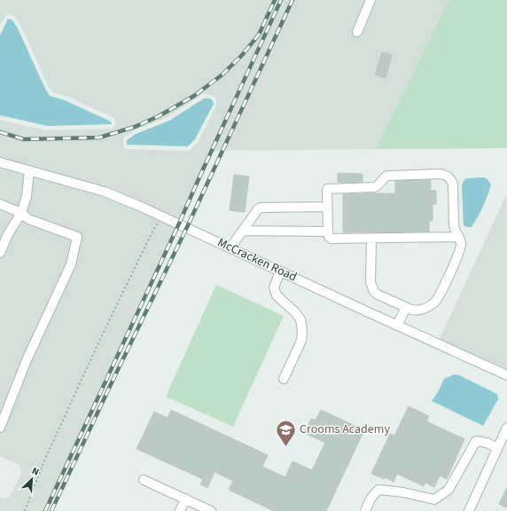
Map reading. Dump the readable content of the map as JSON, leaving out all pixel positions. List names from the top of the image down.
{
  "streets": {
    "street": ["McCracken Road"]
  },
  "places": {
    "school or university": ["Crooms Academy"]
  },
  "north": "top right"
}
